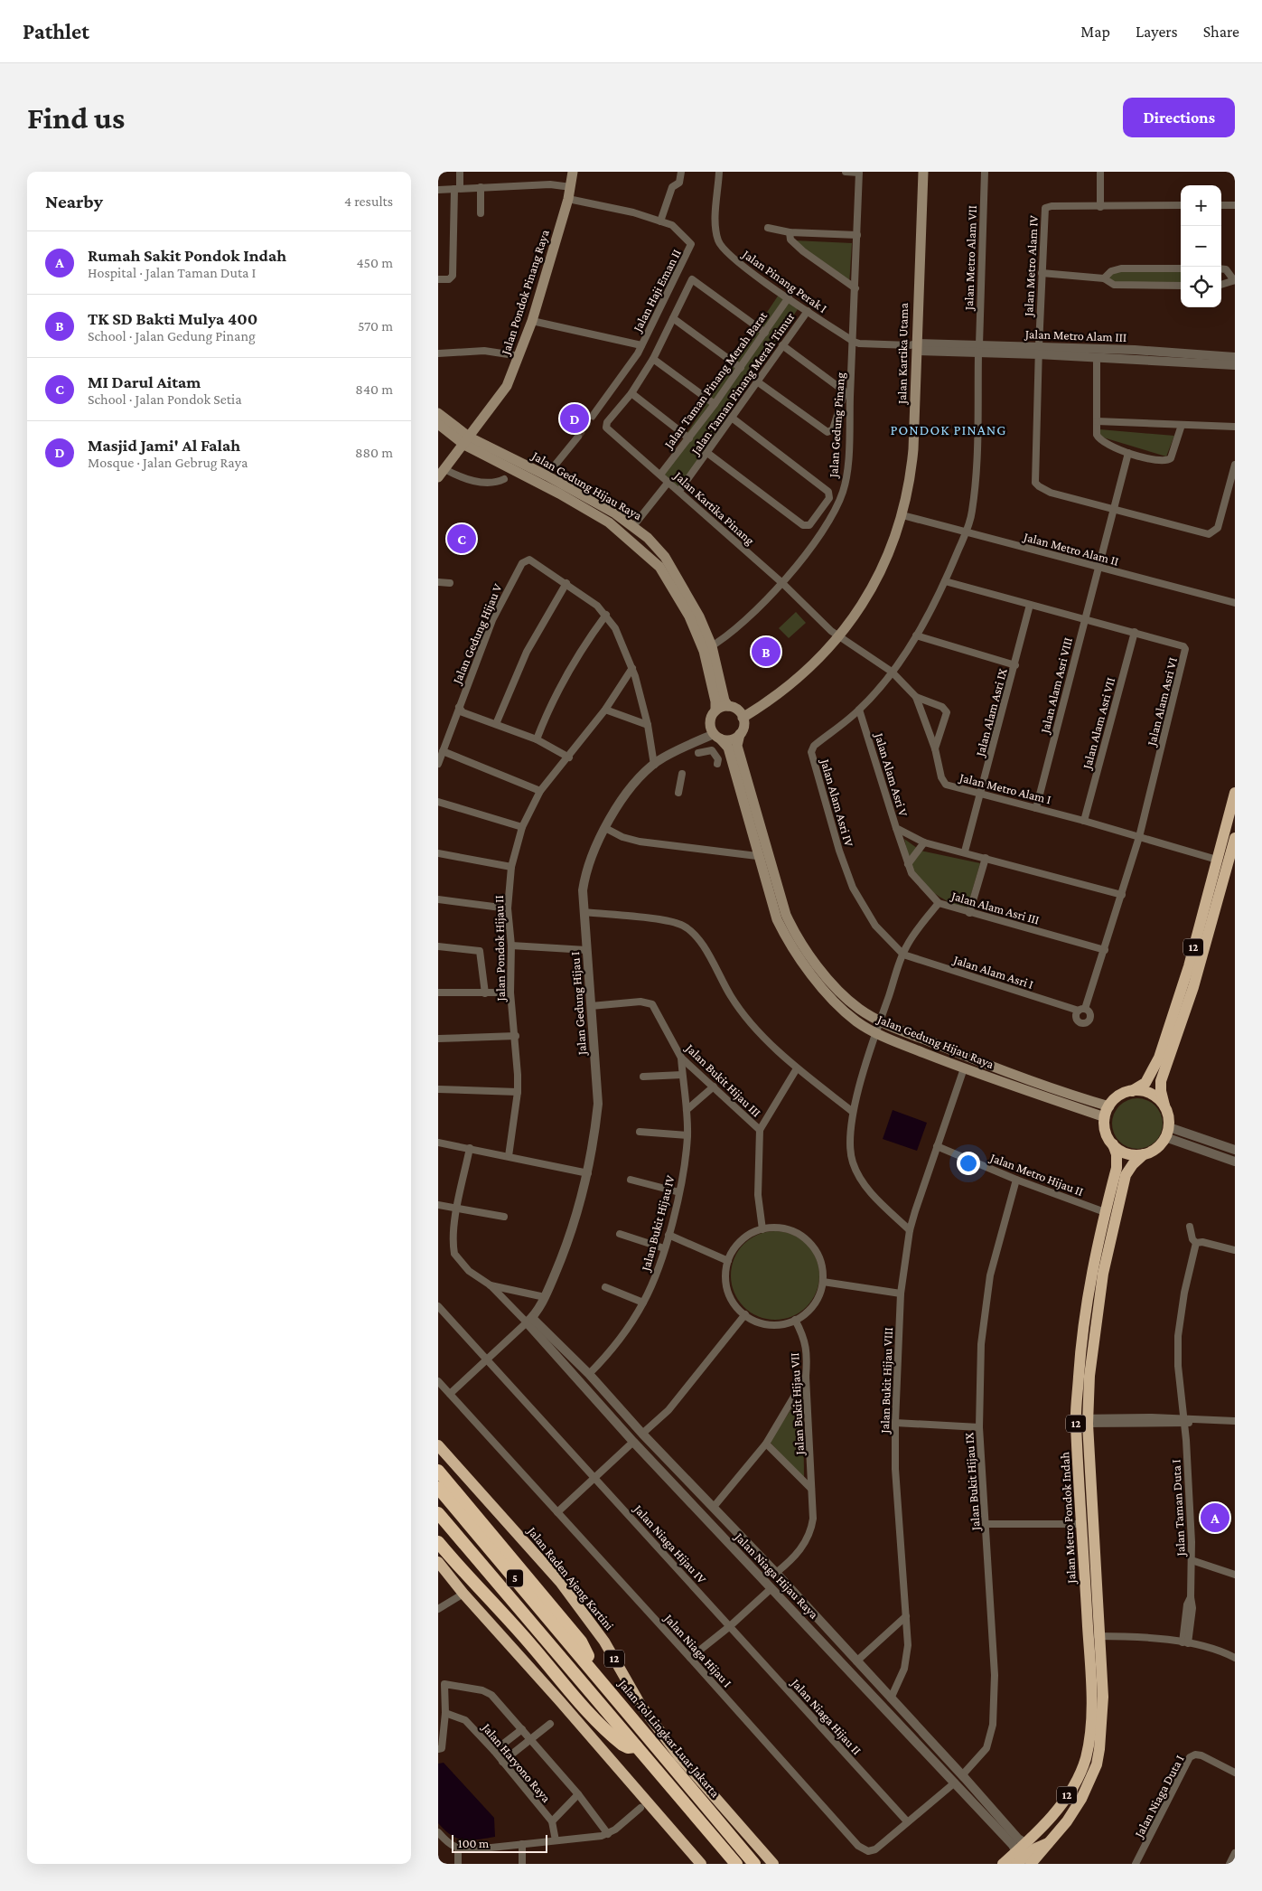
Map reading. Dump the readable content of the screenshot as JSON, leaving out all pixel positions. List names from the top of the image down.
{
  "streets": {
    "highway": [
      "12",
      "Jalan Metro Pondok Indah",
      "5",
      "Jalan Raden Ajeng Kartini",
      "Jalan Tol Lingkar Luar Jakarta"
    ],
    "main road": ["Jalan Pondok Pinang Raya", "Jalan Kartika Utama", "Jalan Gedung Hijau Raya"],
    "street": [
      "Jalan Metro Alam VII",
      "Jalan Metro Alam IV",
      "Jalan Pinang Perak I",
      "Jalan Haji Eman II",
      "Jalan Metro Alam III",
      "Jalan Taman Pinang Merah Barat",
      "Jalan Taman Pinang Merah Timur",
      "Jalan Gedung Pinang",
      "Jalan Kartika Pinang",
      "Jalan Metro Alam II",
      "Jalan Gedung Hijau V",
      "Jalan Alam Asri VIII",
      "Jalan Alam Asri VI",
      "Jalan Alam Asri IX",
      "Jalan Alam Asri VII",
      "Jalan Alam Asri V",
      "Jalan Metro Alam I",
      "Jalan Alam Asri IV",
      "Jalan Alam Asri III",
      "Jalan Pondok Hijau II",
      "Jalan Alam Asri I",
      "Jalan Gedung Hijau I",
      "Jalan Bukit Hijau III",
      "Jalan Metro Hijau II",
      "Jalan Bukit Hijau IV",
      "Jalan Bukit Hijau VIII",
      "Jalan Bukit Hijau VII",
      "Jalan Bukit Hijau IX",
      "Jalan Taman Duta I",
      "Jalan Niaga Hijau IV",
      "Jalan Niaga Hijau Raya",
      "Jalan Niaga Hijau I",
      "Jalan Niaga Hijau II",
      "Jalan Haryono Raya",
      "Jalan Niaga Duta I"
    ]
  },
  "crossings": [
    ["Jalan Metro Alam VII", "Jalan Metro Alam III"],
    ["Jalan Metro Alam VII", "Jalan Metro Alam II"],
    ["Jalan Metro Alam VII", "Jalan Alam Asri IV"],
    ["Jalan Metro Alam IV", "Jalan Metro Alam III"],
    ["Jalan Metro Alam IV", "Jalan Alam Asri VIII"],
    ["Jalan Pinang Perak I", "Jalan Metro Alam III"],
    ["Jalan Pinang Perak I", "Jalan Kartika Utama"],
    ["Jalan Pinang Perak I", "Jalan Taman Pinang Merah Barat"],
    ["Jalan Pinang Perak I", "Jalan Taman Pinang Merah Timur"],
    ["Jalan Pinang Perak I", "Jalan Gedung Pinang"],
    ["Jalan Haji Eman II", "Jalan Pondok Pinang Raya"],
    ["Jalan Pondok Pinang Raya", "Jalan Gedung Hijau Raya"],
    ["Jalan Metro Alam III", "Jalan Kartika Utama"],
    ["Jalan Kartika Utama", "Jalan Gedung Hijau Raya"],
    ["Jalan Kartika Utama", "Jalan Kartika Pinang"],
    ["Jalan Kartika Utama", "Jalan Metro Alam II"],
    ["Jalan Kartika Utama", "Jalan Metro Alam I"],
    ["Jalan Kartika Utama", "Jalan Gedung Hijau I"],
    ["Jalan Taman Pinang Merah Barat", "Jalan Kartika Pinang"],
    ["Jalan Taman Pinang Merah Timur", "Jalan Kartika Pinang"],
    ["Jalan Gedung Pinang", "Jalan Gedung Hijau Raya"],
    ["Jalan Gedung Pinang", "Jalan Kartika Pinang"],
    ["Jalan Gedung Hijau Raya", "12"],
    ["Jalan Gedung Hijau Raya", "Jalan Gedung Hijau I"],
    ["Jalan Gedung Hijau Raya", "Jalan Bukit Hijau VIII"],
    ["Jalan Gedung Hijau Raya", "Jalan Metro Pondok Indah"],
    ["Jalan Kartika Pinang", "Jalan Metro Alam I"],
    ["Jalan Metro Alam II", "Jalan Alam Asri VIII"],
    ["Jalan Metro Alam II", "Jalan Alam Asri IV"],
    ["Jalan Alam Asri VIII", "Jalan Alam Asri VI"],
    ["Jalan Alam Asri VIII", "Jalan Metro Alam I"],
    ["Jalan Alam Asri VI", "Jalan Alam Asri IX"],
    ["Jalan Alam Asri VI", "Jalan Alam Asri VII"],
    ["Jalan Alam Asri VI", "Jalan Metro Alam I"],
    ["Jalan Alam Asri VI", "Jalan Alam Asri IV"],
    ["Jalan Alam Asri VI", "Jalan Alam Asri I"],
    ["Jalan Alam Asri IX", "Jalan Alam Asri V"],
    ["Jalan Alam Asri IX", "Jalan Metro Alam I"],
    ["Jalan Alam Asri VII", "Jalan Metro Alam I"],
    ["Jalan Alam Asri V", "Jalan Alam Asri IV"],
    ["Jalan Alam Asri V", "Jalan Alam Asri III"],
    ["Jalan Alam Asri V", "Jalan Alam Asri I"],
    ["Jalan Metro Alam I", "Jalan Alam Asri IV"],
    ["Jalan Metro Alam I", "12"],
    ["Jalan Metro Alam I", "Jalan Alam Asri I"],
    ["Jalan Alam Asri IV", "Jalan Alam Asri I"],
    ["Jalan Alam Asri III", "Jalan Alam Asri I"],
    ["12", "Jalan Metro Pondok Indah"],
    ["Jalan Gedung Hijau I", "Jalan Bukit Hijau III"],
    ["Jalan Gedung Hijau I", "Jalan Niaga Hijau Raya"],
    ["Jalan Bukit Hijau III", "Jalan Bukit Hijau IV"],
    ["Jalan Metro Hijau II", "Jalan Bukit Hijau VIII"],
    ["Jalan Metro Hijau II", "Jalan Bukit Hijau IX"],
    ["Jalan Metro Hijau II", "Jalan Metro Pondok Indah"],
    ["Jalan Bukit Hijau IV", "Jalan Niaga Hijau Raya"],
    ["Jalan Bukit Hijau VIII", "Jalan Niaga Hijau Raya"],
    ["Jalan Bukit Hijau VII", "Jalan Niaga Hijau Raya"],
    ["Jalan Bukit Hijau IX", "Jalan Niaga Hijau Raya"],
    ["Jalan Metro Pondok Indah", "Jalan Niaga Hijau Raya"],
    ["Jalan Niaga Hijau IV", "Jalan Niaga Hijau II"],
    ["Jalan Niaga Hijau Raya", "Jalan Niaga Hijau I"],
    ["Jalan Niaga Hijau I", "Jalan Niaga Hijau II"]
  ],
  "districts": ["PONDOK PINANG"],
  "scale_bar": "100 m",
  "page": {
    "header": "Pathlet",
    "nav": ["Map", "Layers", "Share"],
    "buttons": "Directions",
    "title": "Find us",
    "heading": ["Nearby", "4 results"],
    "map_buttons": ["+", "−"],
    "list": [
      {
        "mark": "A",
        "name": "Rumah Sakit Pondok Indah",
        "note": "Hospital · Jalan Taman Duta I",
        "value": "450 m"
      },
      {
        "mark": "B",
        "name": "TK SD Bakti Mulya 400",
        "note": "School · Jalan Gedung Pinang",
        "value": "570 m"
      },
      {
        "mark": "C",
        "name": "MI Darul Aitam",
        "note": "School · Jalan Pondok Setia",
        "value": "840 m"
      },
      {
        "mark": "D",
        "name": "Masjid Jami' Al Falah",
        "note": "Mosque · Jalan Gebrug Raya",
        "value": "880 m"
      }
    ],
    "pins": [
      "D",
      "C",
      "B",
      "A"
    ],
    "scale": "100 m"
  }
}
